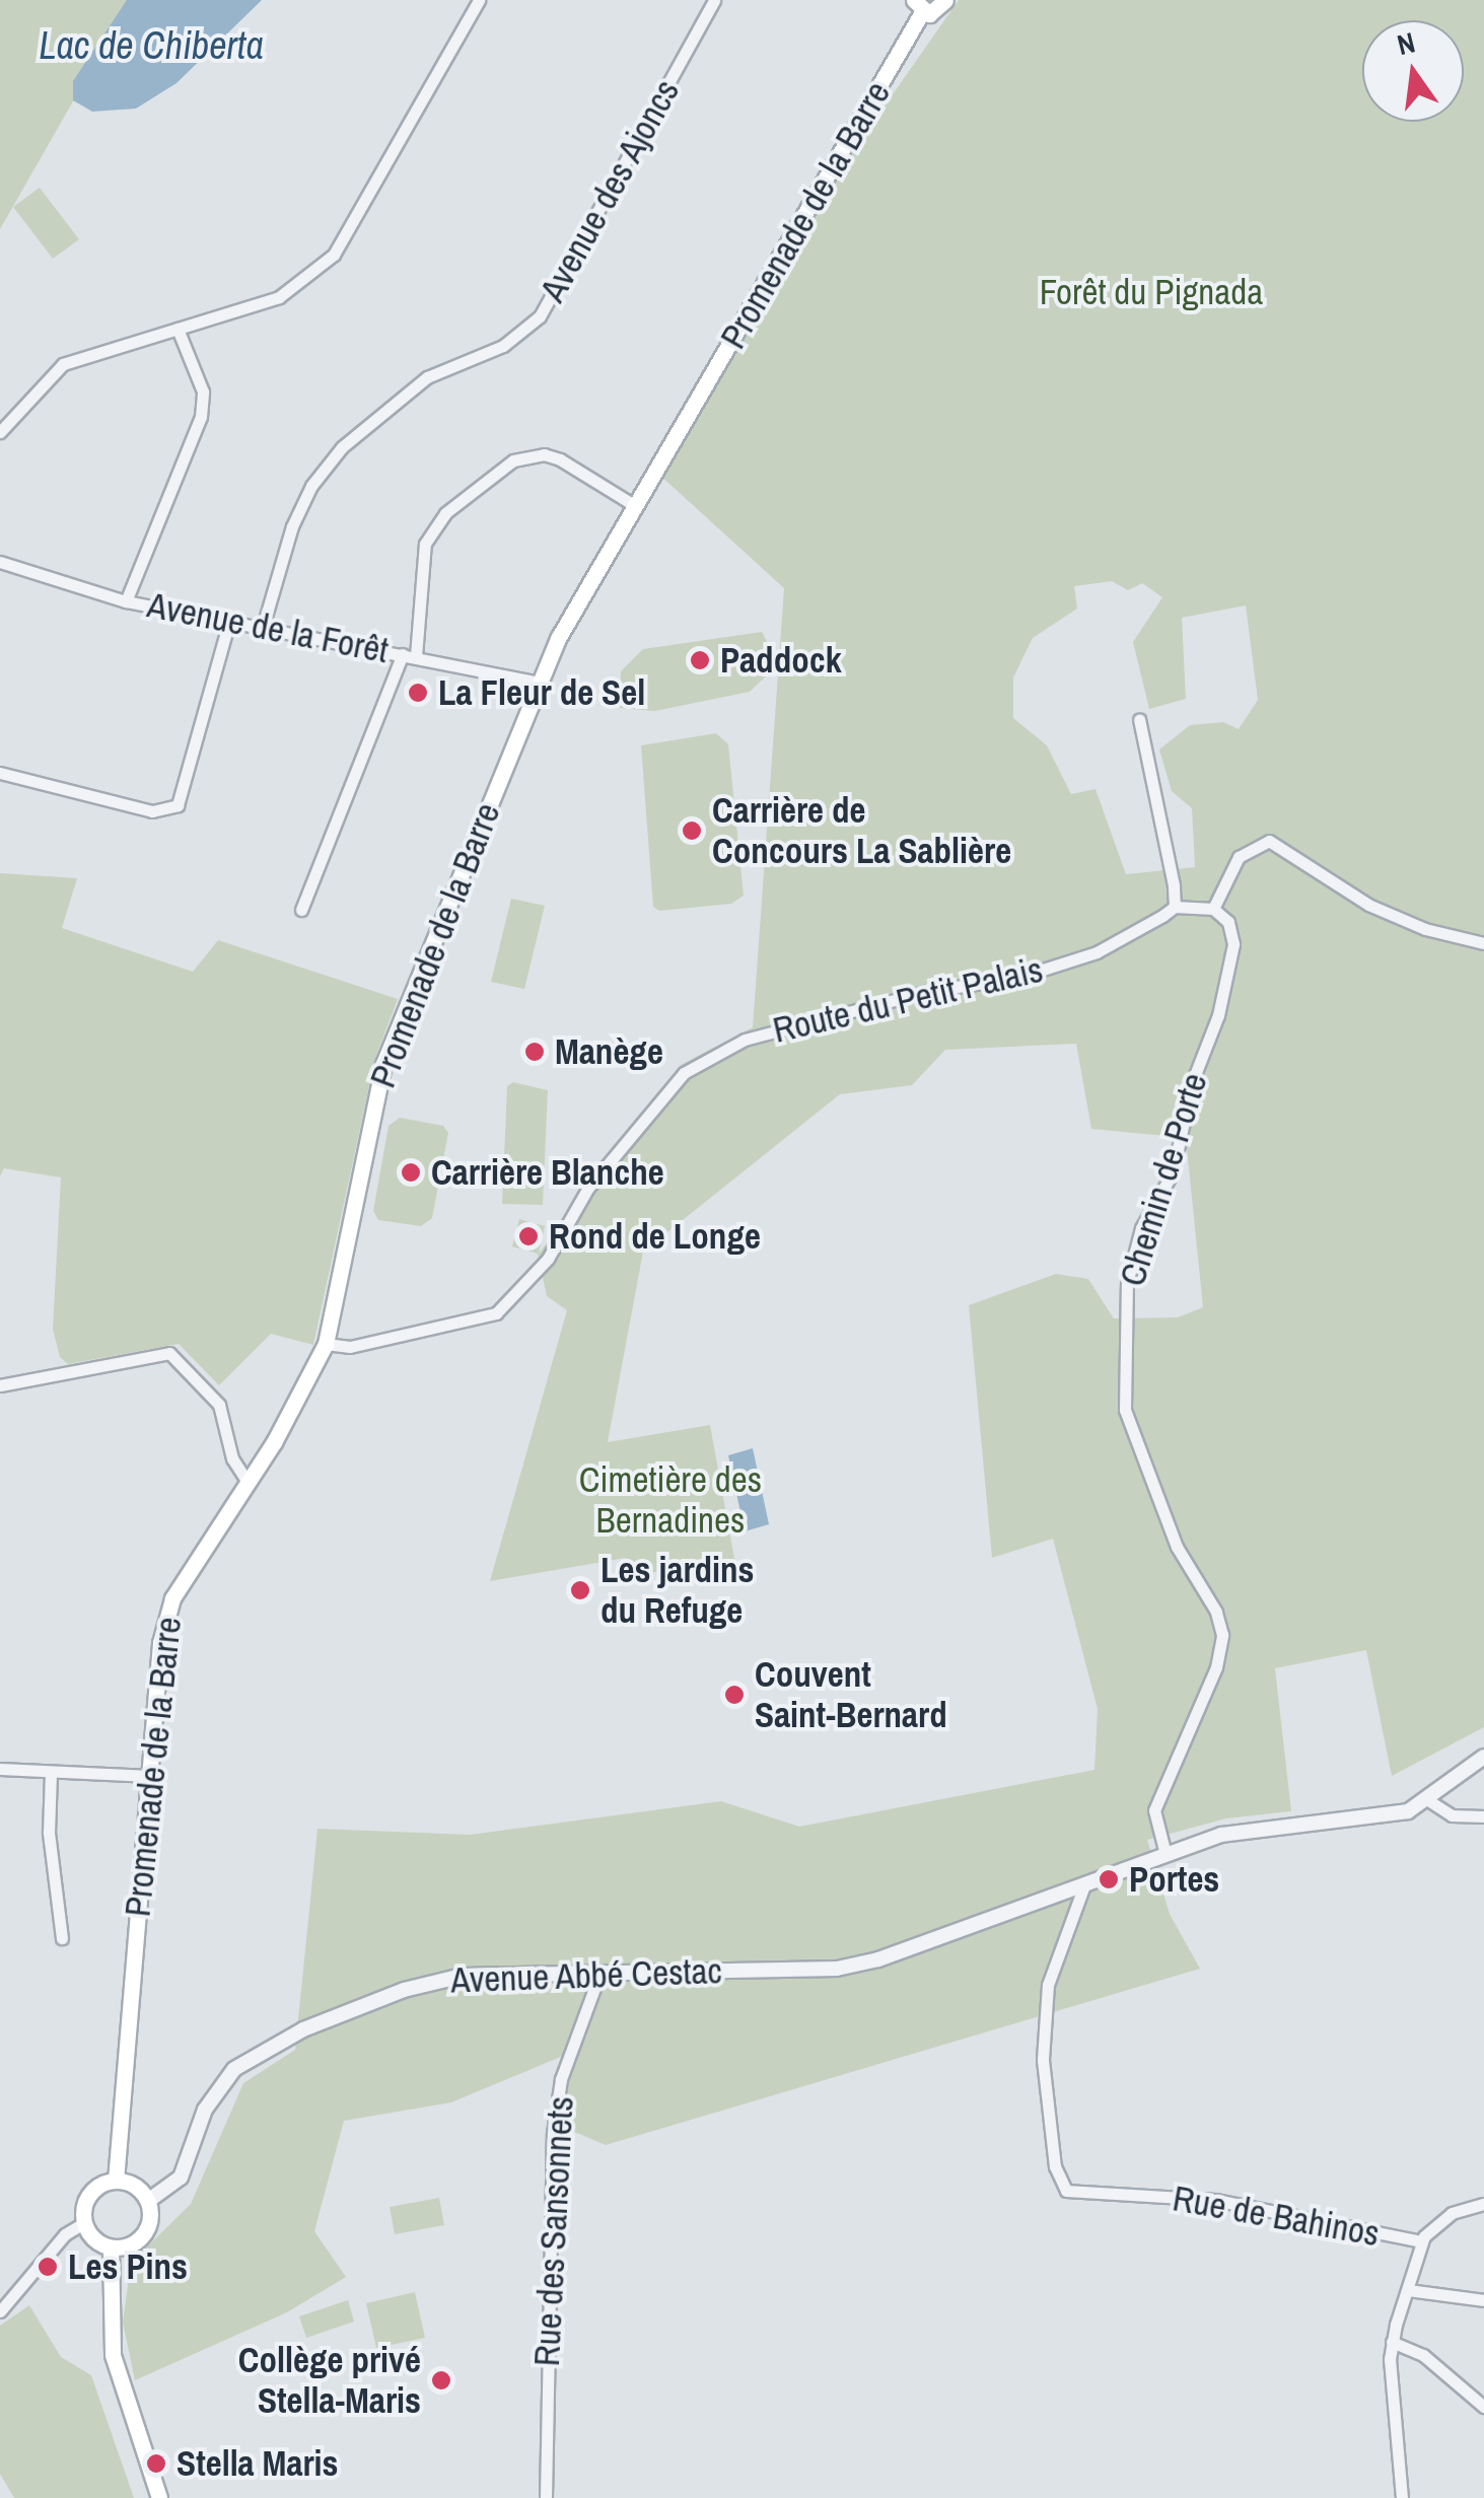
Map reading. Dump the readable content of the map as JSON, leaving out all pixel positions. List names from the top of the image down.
{
  "streets": {
    "main road": ["Promenade de la Barre"],
    "street": [
      "Avenue des Ajoncs",
      "Avenue de la Forêt",
      "Route du Petit Palais",
      "Chemin de Porte",
      "Avenue Abbé Cestac",
      "Rue de Bahinos",
      "Rue des Sansonnets"
    ]
  },
  "crossings": [
    ["Avenue des Ajoncs", "Avenue de la Forêt"],
    ["Promenade de la Barre", "Avenue de la Forêt"],
    ["Promenade de la Barre", "Route du Petit Palais"],
    ["Promenade de la Barre", "Avenue Abbé Cestac"],
    ["Chemin de Porte", "Avenue Abbé Cestac"],
    ["Avenue Abbé Cestac", "Rue de Bahinos"],
    ["Avenue Abbé Cestac", "Rue des Sansonnets"]
  ],
  "water": ["Lac de Chiberta"],
  "parks": ["Forêt du Pignada", "Cimetière des Bernadines"],
  "places": [
    "Paddock",
    "La Fleur de Sel",
    "Carrière de Concours La Sablière",
    "Manège",
    "Carrière Blanche",
    "Rond de Longe",
    "Les jardins du Refuge",
    "Couvent Saint-Bernard",
    "Portes",
    "Les Pins",
    "Collège privé Stella-Maris",
    "Stella Maris"
  ],
  "north": "top"
}
